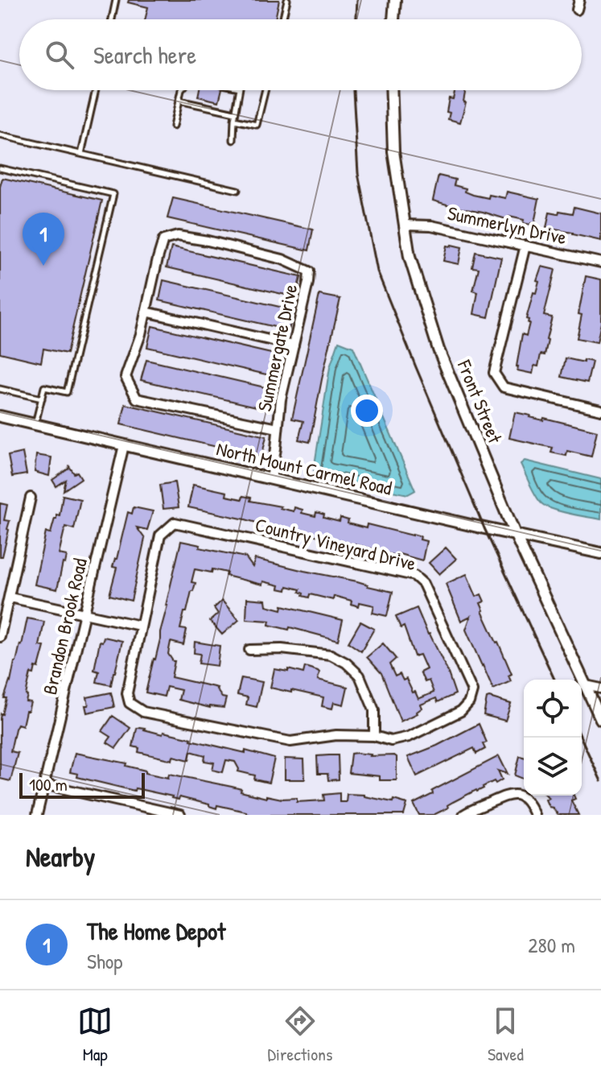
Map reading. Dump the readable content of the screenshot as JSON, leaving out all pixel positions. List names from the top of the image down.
{
  "streets": {
    "street": [
      "Summerlyn Drive",
      "Summergate Drive",
      "Front Street",
      "North Mount Carmel Road",
      "Country Vineyard Drive",
      "Brandon Brook Road"
    ]
  },
  "crossings": [
    ["Summerlyn Drive", "Front Street"],
    ["Summergate Drive", "North Mount Carmel Road"],
    ["Front Street", "North Mount Carmel Road"],
    ["North Mount Carmel Road", "Brandon Brook Road"]
  ],
  "scale_bar": "100 m",
  "page": {
    "search": "Search here",
    "pins": "1",
    "scale": "100 m",
    "heading": "Nearby",
    "list": [
      {
        "mark": "1",
        "name": "The Home Depot",
        "note": "Shop",
        "value": "280 m"
      }
    ],
    "nav": ["Map", "Directions", "Saved"]
  }
}
